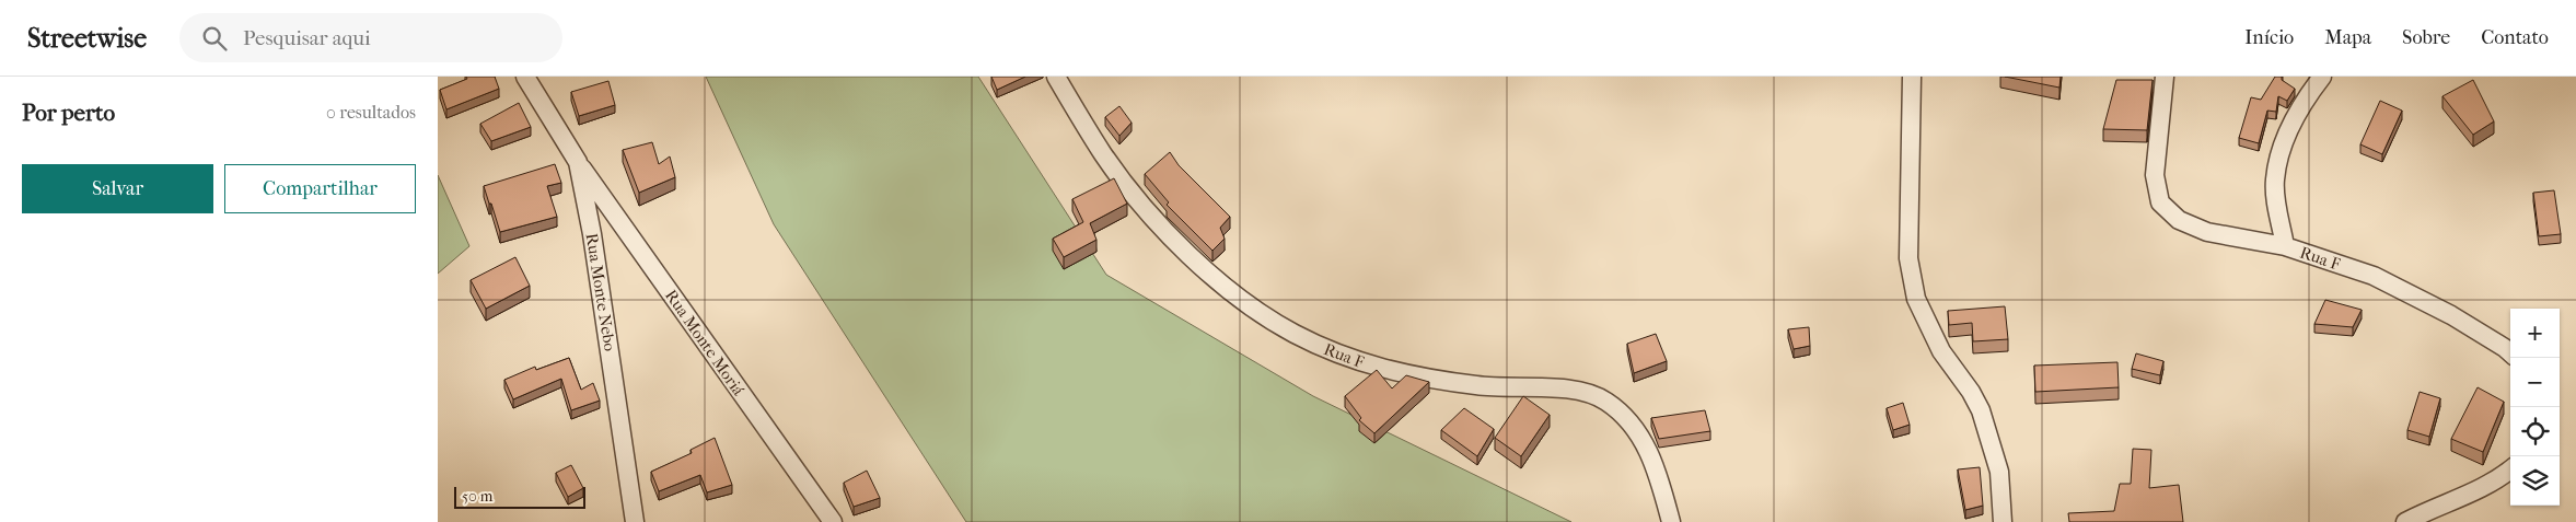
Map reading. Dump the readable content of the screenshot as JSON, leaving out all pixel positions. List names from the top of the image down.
{
  "streets": {
    "street": ["Rua F", "Rua Monte Nebo", "Rua Monte Moriá"]
  },
  "crossings": [
    ["Rua Monte Nebo", "Rua Monte Moriá"]
  ],
  "scale_bar": "50 m",
  "page": {
    "header": "Streetwise",
    "search": "Pesquisar aqui",
    "nav": [
      "Início",
      "Mapa",
      "Sobre",
      "Contato"
    ],
    "heading": ["Por perto", "0 resultados"],
    "buttons": ["Salvar", "Compartilhar"],
    "map_buttons": ["+", "−"],
    "scale": "50 m"
  }
}
